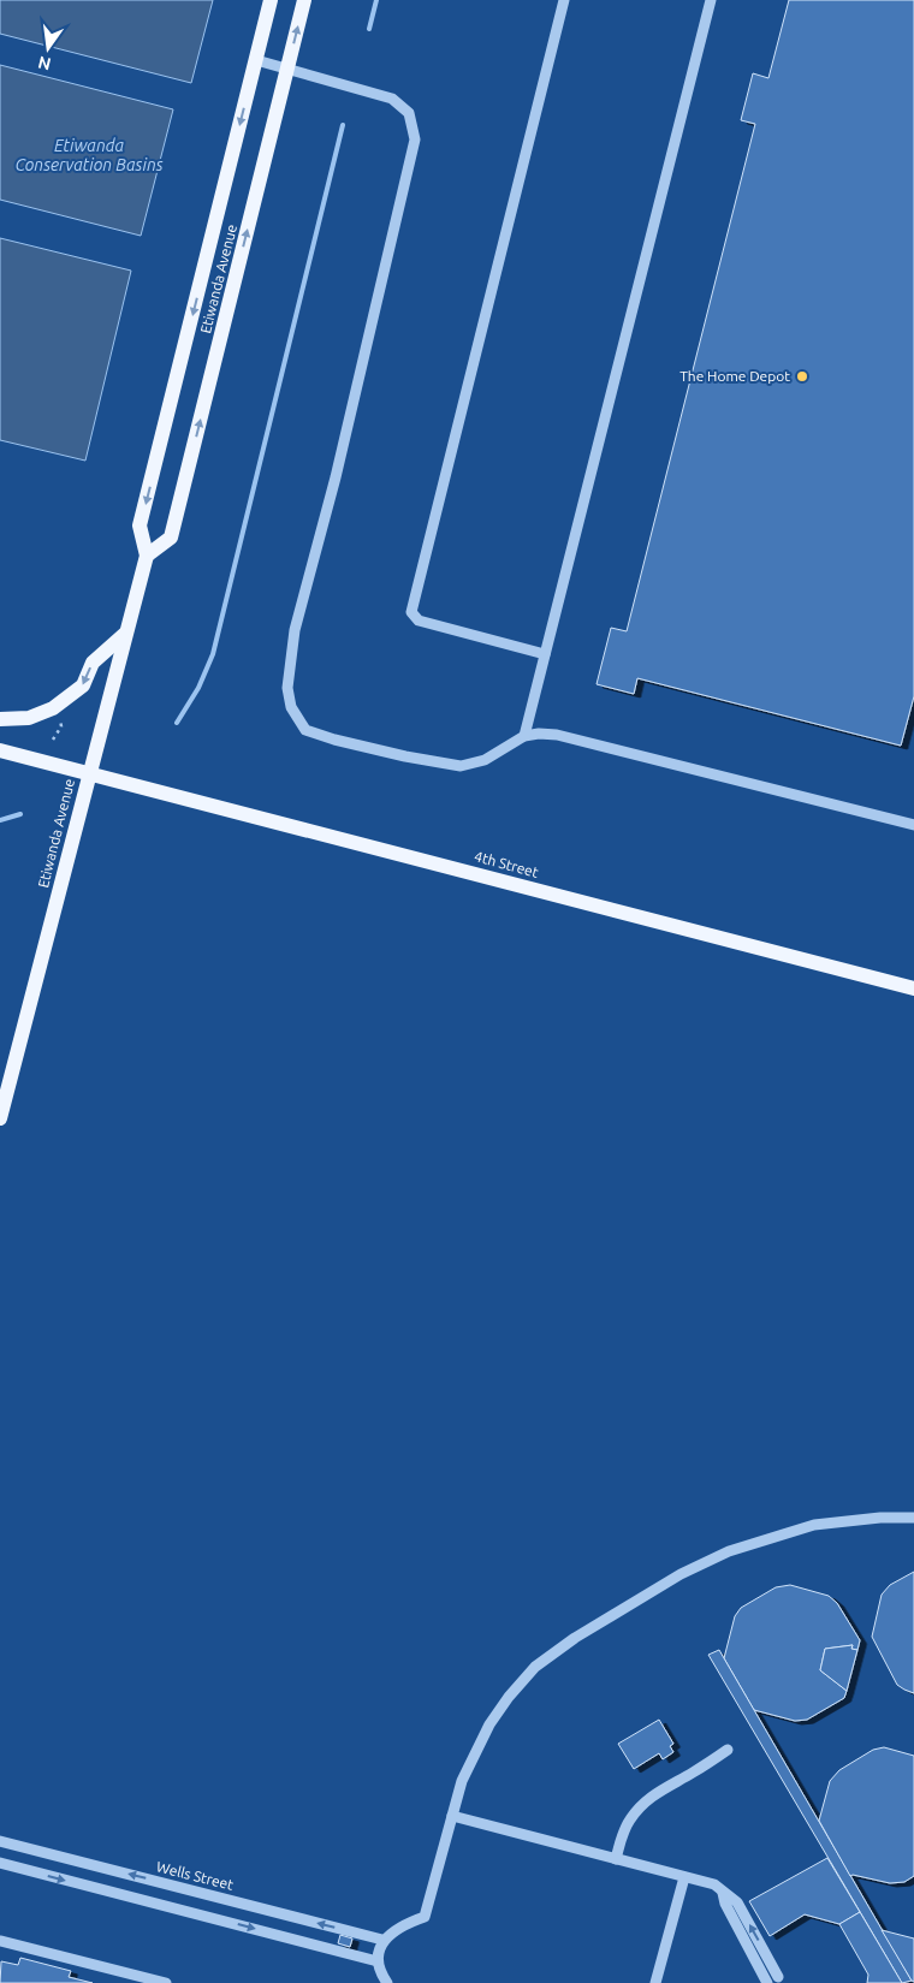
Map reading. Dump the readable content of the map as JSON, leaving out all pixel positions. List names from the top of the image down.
{
  "streets": {
    "main road": ["Etiwanda Avenue", "4th Street"],
    "lane": ["Wells Street"]
  },
  "crossings": [
    ["Etiwanda Avenue", "4th Street"]
  ],
  "water": ["Etiwanda Conservation Basins"],
  "places": ["The Home Depot"],
  "north": "bottom"
}
